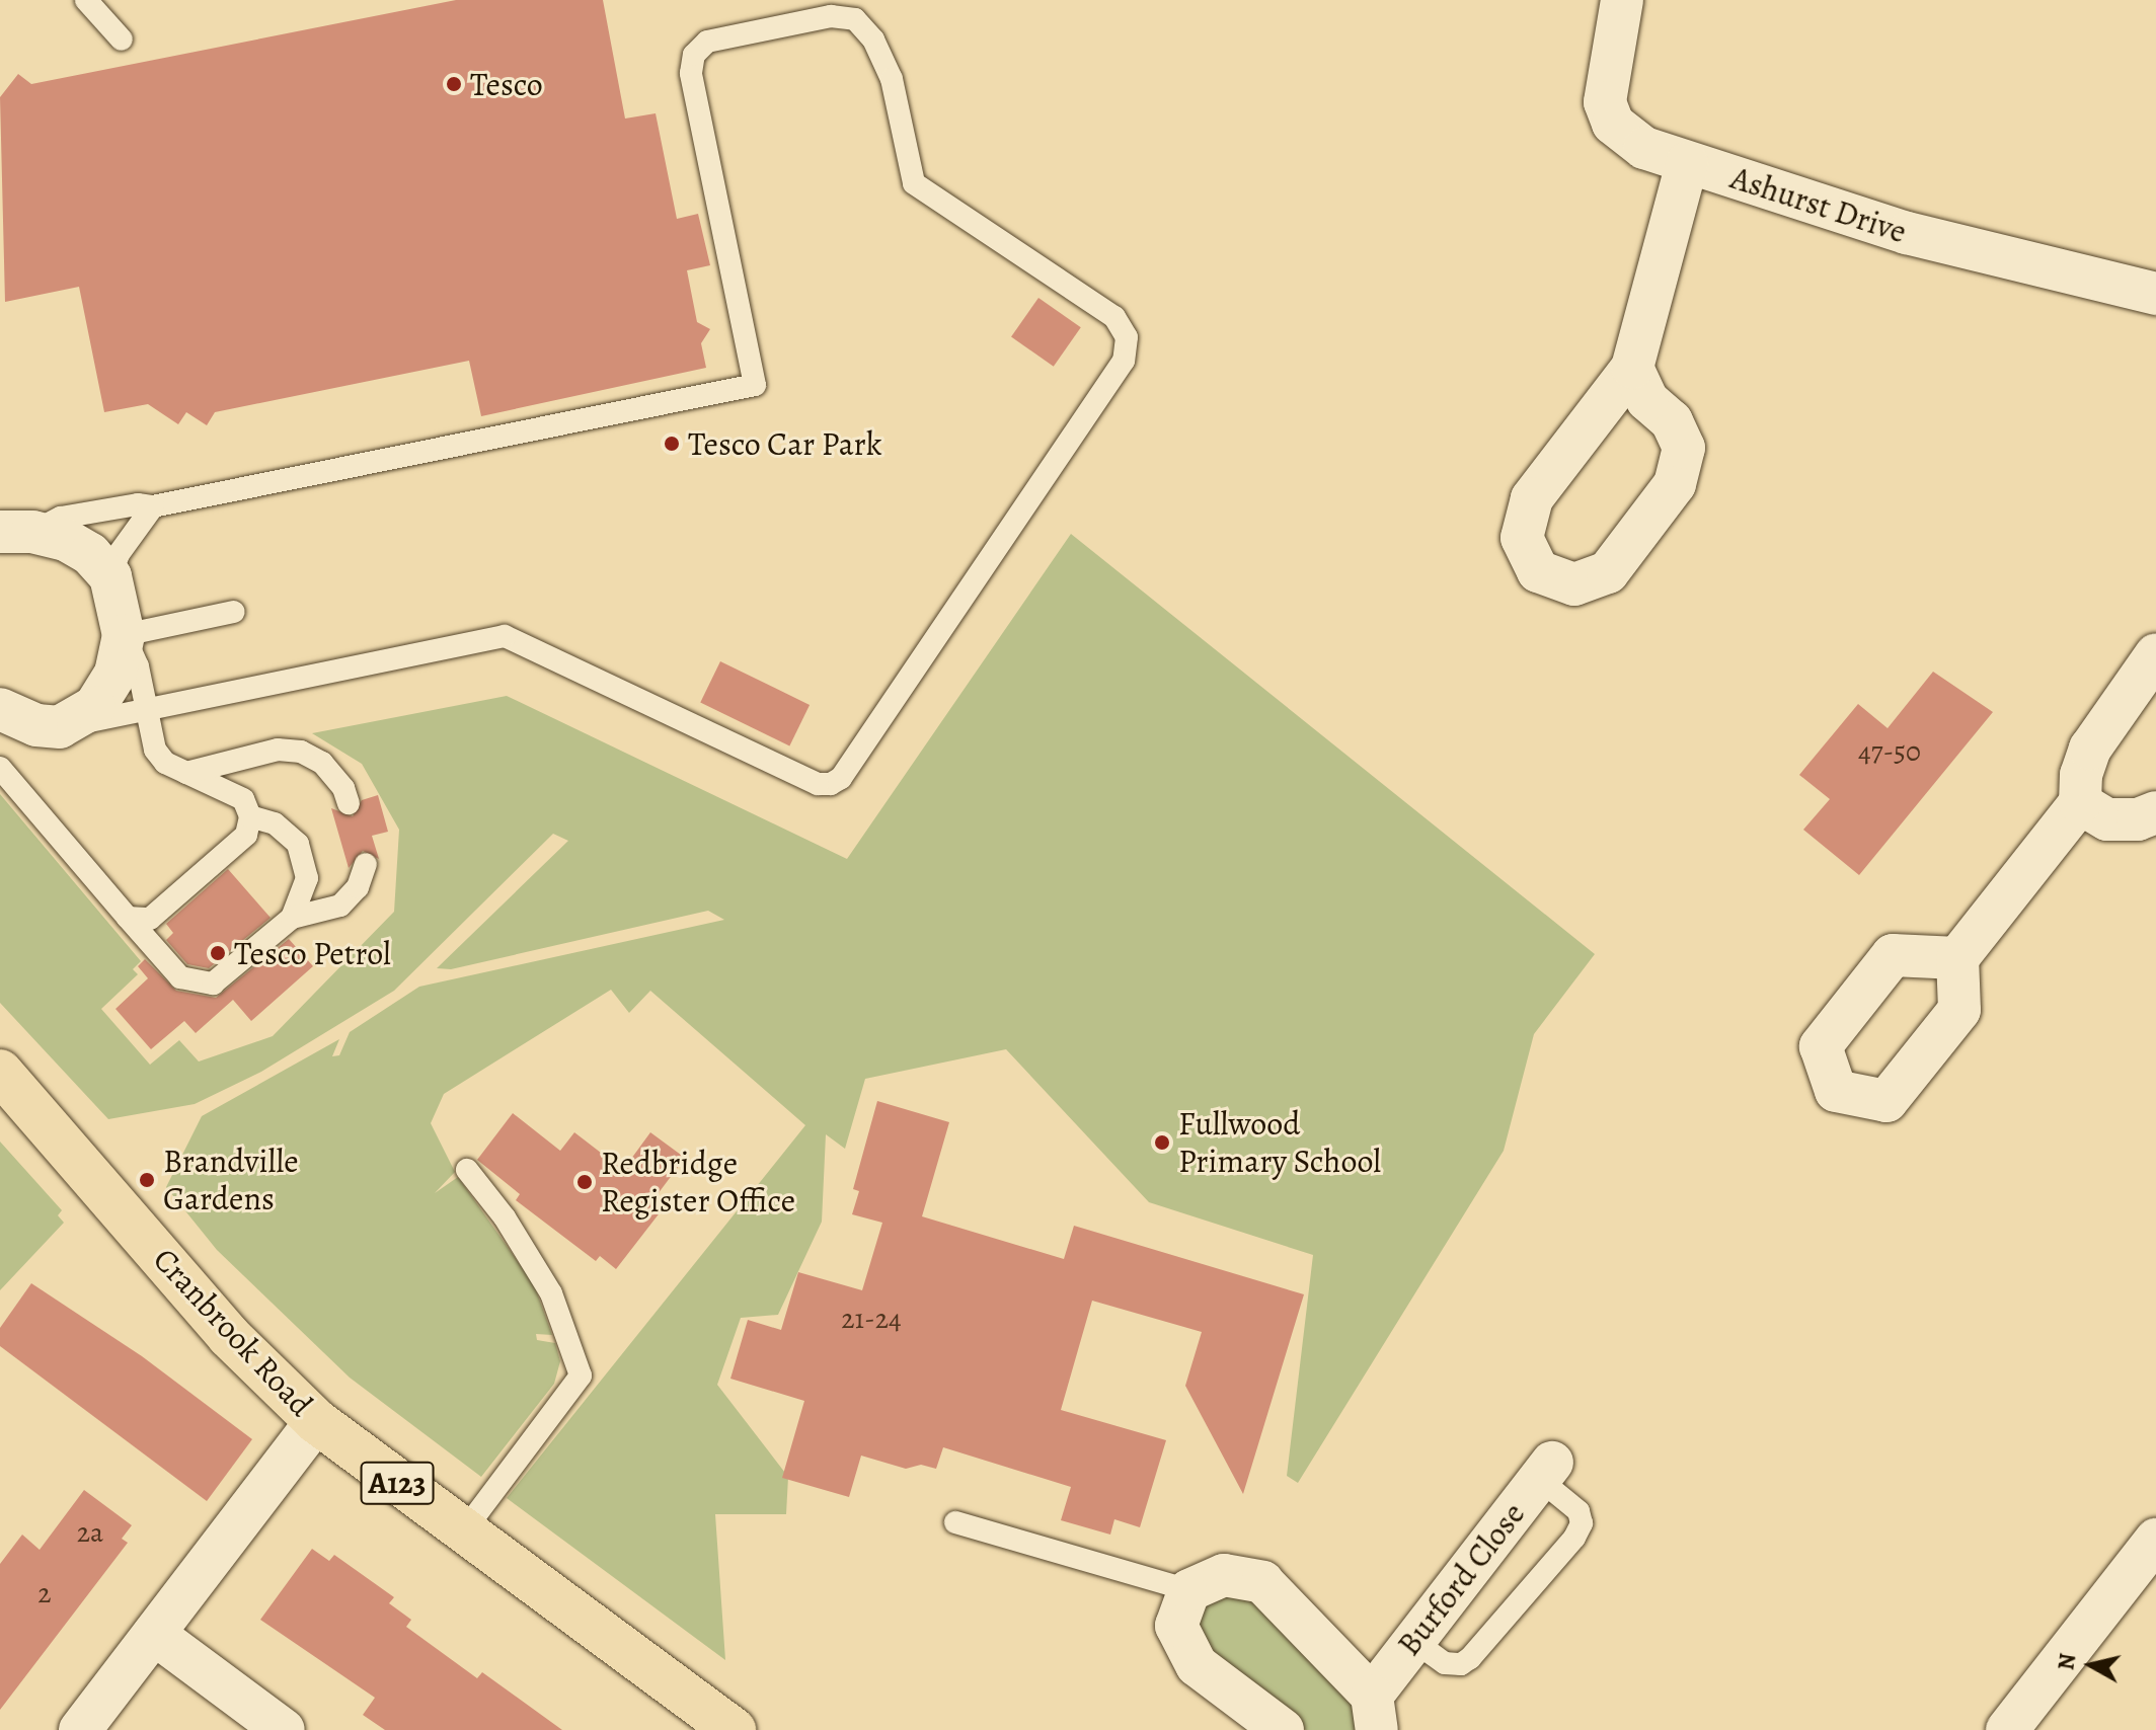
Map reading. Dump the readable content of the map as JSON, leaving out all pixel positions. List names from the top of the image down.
{
  "streets": {
    "main road": ["Cranbrook Road", "A123"],
    "street": ["Ashurst Drive", "Burford Close"]
  },
  "places": [
    "Tesco",
    "Tesco Car Park",
    "Tesco Petrol",
    "Fullwood Primary School",
    "Brandville Gardens",
    "Redbridge Register Office"
  ],
  "house_numbers": [
    "47-50",
    "21-24",
    "2a",
    "2"
  ],
  "north": "left"
}
